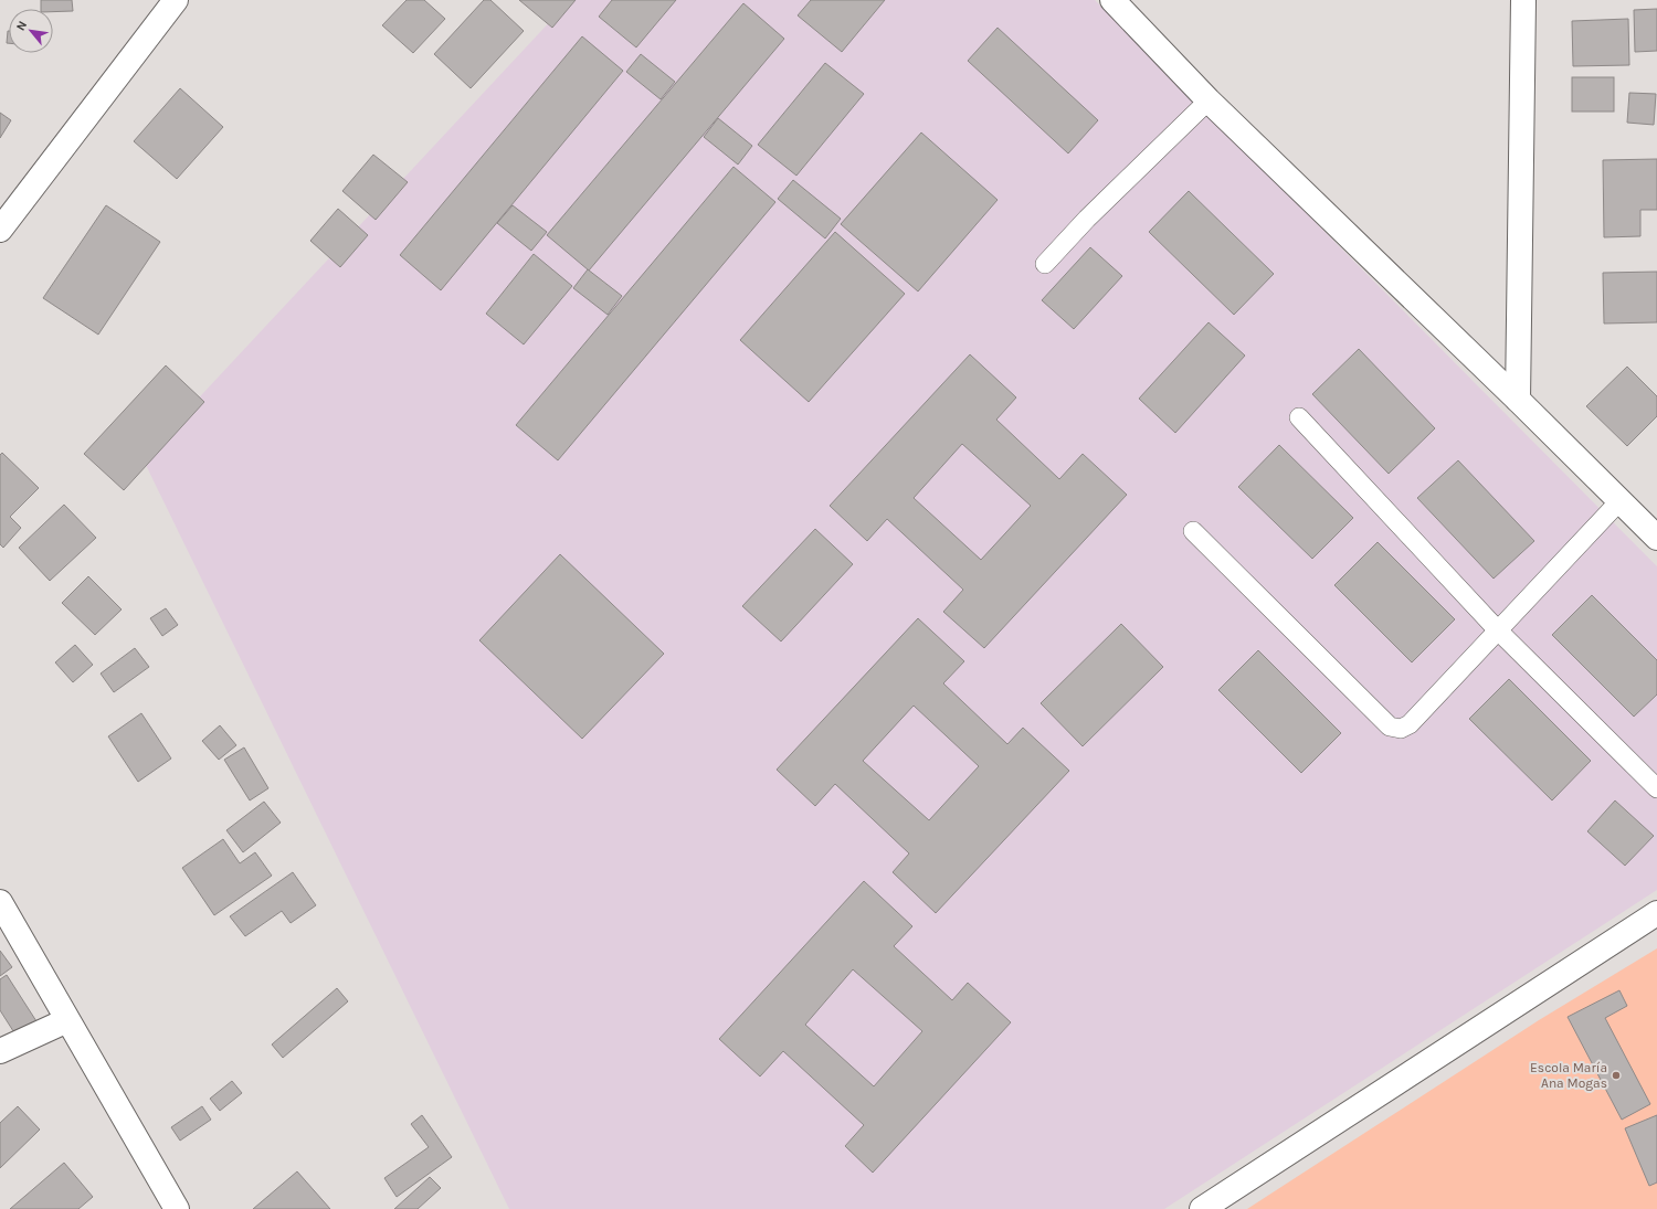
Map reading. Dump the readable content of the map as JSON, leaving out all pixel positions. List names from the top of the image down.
{
  "places": ["Escola María Ana Mogas"],
  "north": "top left"
}
